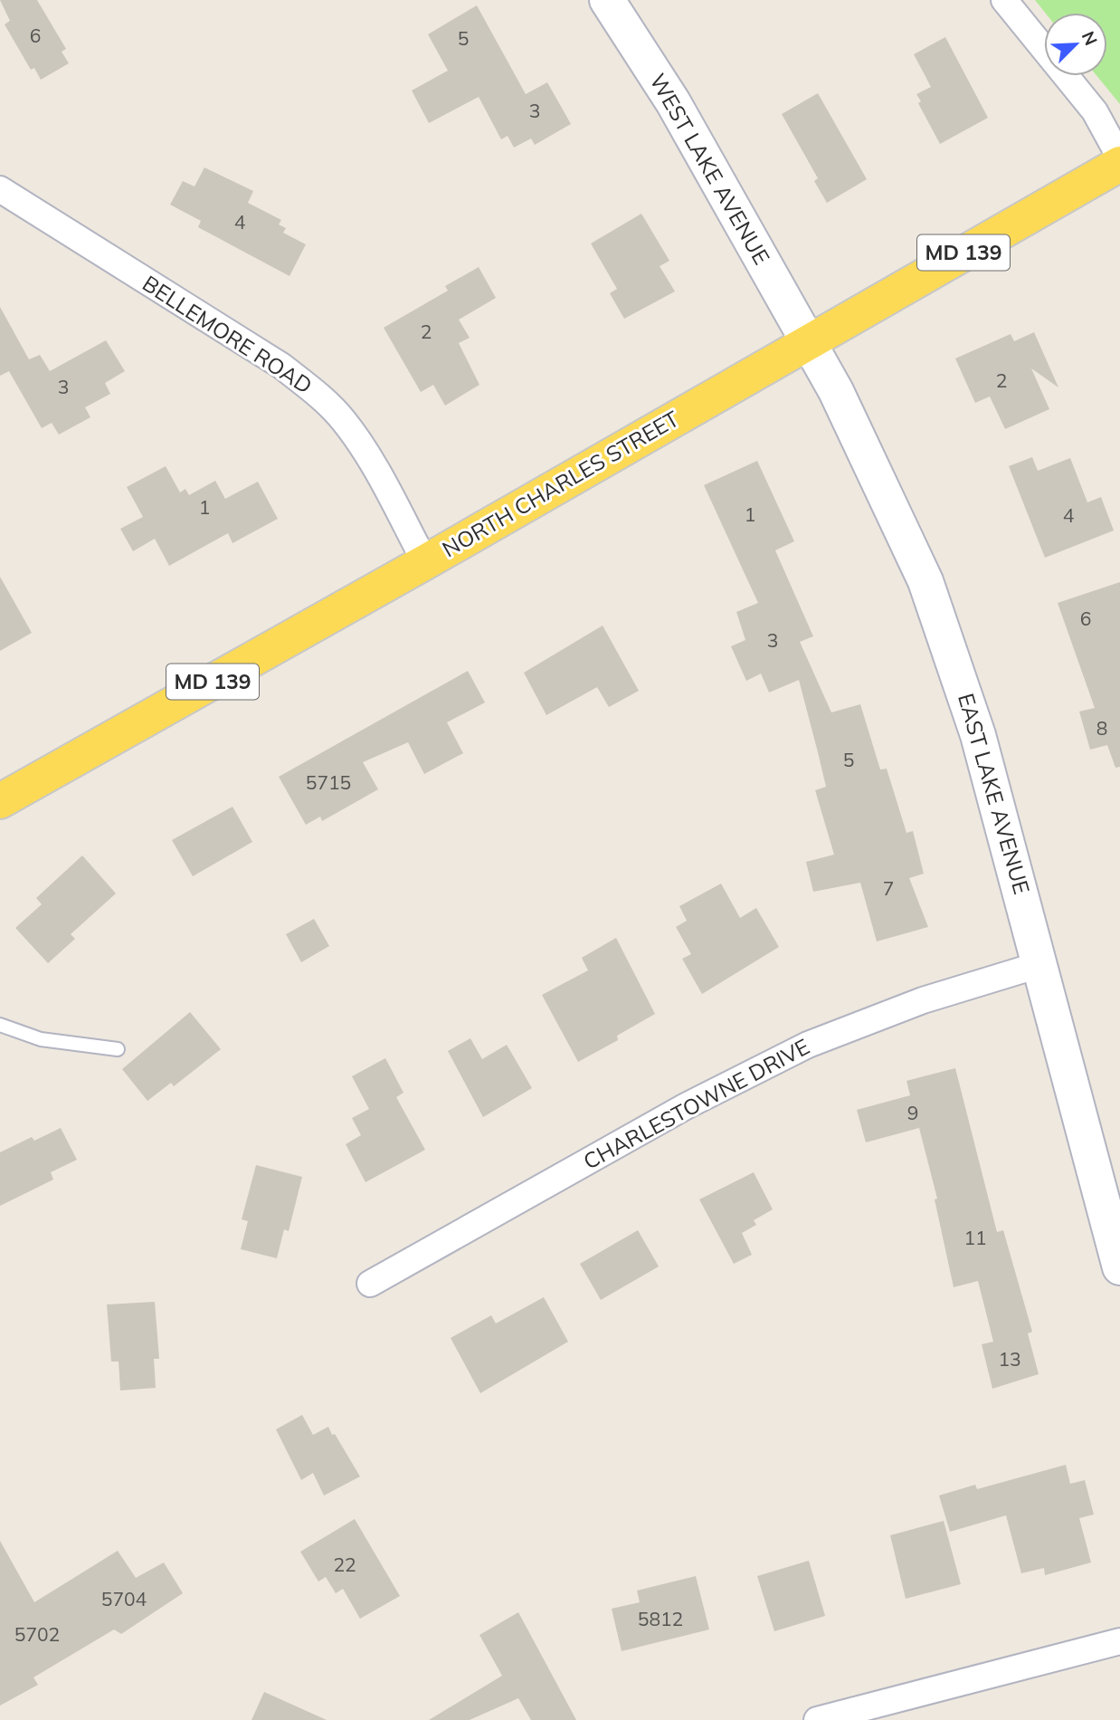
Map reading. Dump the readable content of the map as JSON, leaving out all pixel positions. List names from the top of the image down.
{
  "streets": {
    "main road": ["MD 139", "NORTH CHARLES STREET"],
    "street": [
      "WEST LAKE AVENUE",
      "BELLEMORE ROAD",
      "EAST LAKE AVENUE",
      "CHARLESTOWNE DRIVE"
    ]
  },
  "crossings": [
    ["WEST LAKE AVENUE", "NORTH CHARLES STREET"],
    ["WEST LAKE AVENUE", "EAST LAKE AVENUE"],
    ["BELLEMORE ROAD", "NORTH CHARLES STREET"],
    ["NORTH CHARLES STREET", "EAST LAKE AVENUE"],
    ["EAST LAKE AVENUE", "CHARLESTOWNE DRIVE"]
  ],
  "house_numbers": [
    "6",
    "5",
    "3",
    "4",
    "2",
    "2",
    "3",
    "1",
    "1",
    "4",
    "6",
    "3",
    "8",
    "5",
    "5715",
    "7",
    "9",
    "11",
    "13",
    "22",
    "5704",
    "5812",
    "5702"
  ],
  "north": "top right"
}
